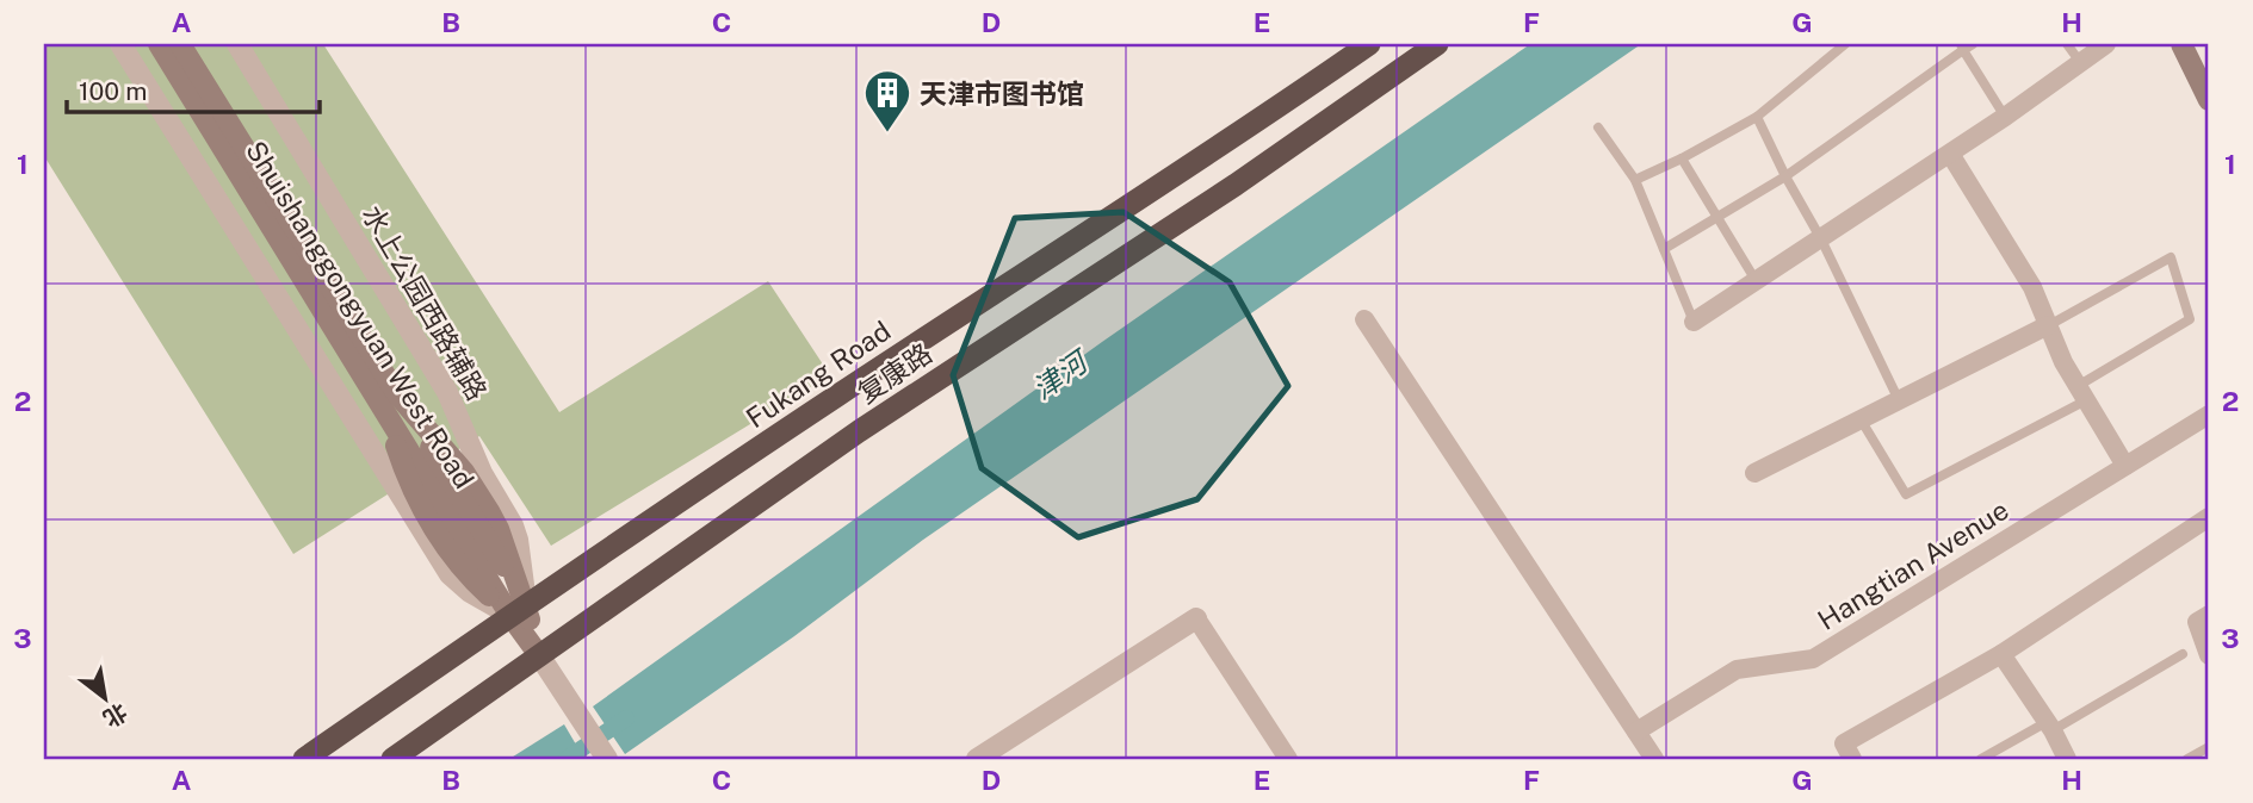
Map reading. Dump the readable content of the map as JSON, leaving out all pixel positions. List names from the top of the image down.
{
  "streets": {
    "highway": ["复康路", "Fukang Road"],
    "main road": ["Shuishanggongyuan West Road"],
    "street": ["水上公园西路辅路", "Hangtian Avenue"]
  },
  "crossings": [
    ["水上公园西路辅路", "Shuishanggongyuan West Road"],
    ["水上公园西路辅路", "Fukang Road"],
    ["Shuishanggongyuan West Road", "Fukang Road"]
  ],
  "water": ["津河"],
  "places": {
    "building": ["天津市图书馆"]
  },
  "scale_bar": "100 m",
  "north": "bottom right",
  "grid": {
    "columns": [
      "A",
      "B",
      "C",
      "D",
      "E",
      "F",
      "G",
      "H"
    ],
    "rows": ["1", "2", "3"]
  }
}
